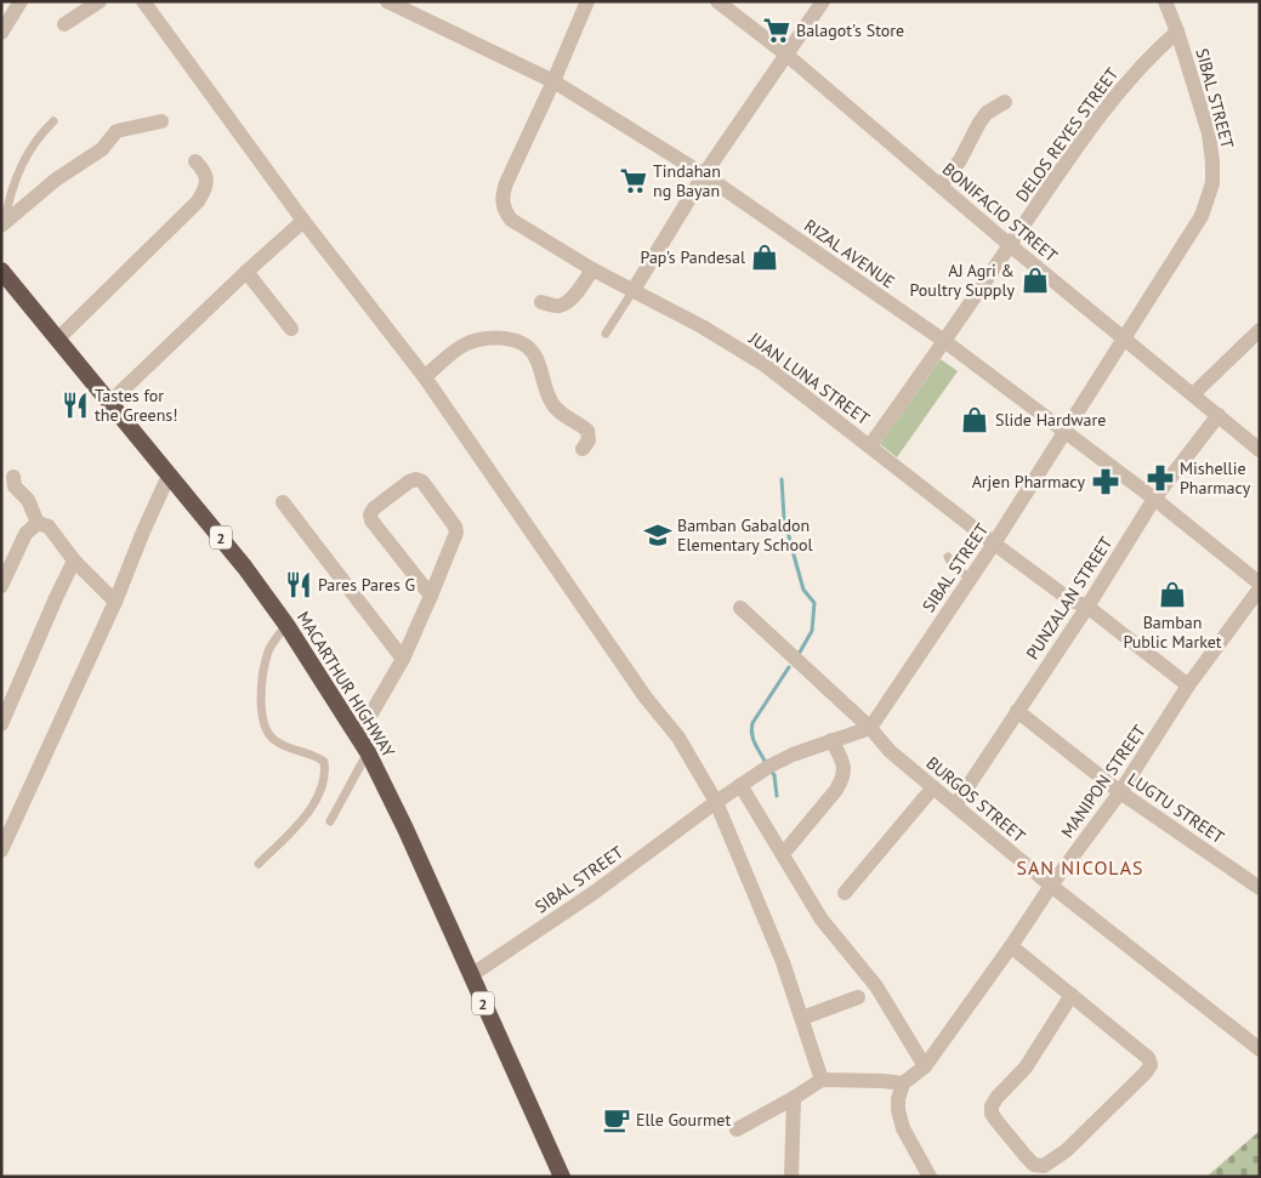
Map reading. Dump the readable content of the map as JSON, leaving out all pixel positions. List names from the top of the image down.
{
  "streets": {
    "highway": ["2", "MACARTHUR HIGHWAY"],
    "street": [
      "SIBAL STREET",
      "DELOS REYES STREET",
      "BONIFACIO STREET",
      "RIZAL AVENUE",
      "JUAN LUNA STREET",
      "PUNZALAN STREET",
      "MANIPON STREET",
      "BURGOS STREET",
      "LUGTU STREET"
    ]
  },
  "crossings": [
    ["SIBAL STREET", "DELOS REYES STREET"],
    ["SIBAL STREET", "BONIFACIO STREET"],
    ["SIBAL STREET", "RIZAL AVENUE"],
    ["SIBAL STREET", "JUAN LUNA STREET"],
    ["SIBAL STREET", "MACARTHUR HIGHWAY"],
    ["SIBAL STREET", "BURGOS STREET"],
    ["DELOS REYES STREET", "BONIFACIO STREET"],
    ["DELOS REYES STREET", "RIZAL AVENUE"],
    ["DELOS REYES STREET", "JUAN LUNA STREET"],
    ["BONIFACIO STREET", "PUNZALAN STREET"],
    ["RIZAL AVENUE", "JUAN LUNA STREET"],
    ["RIZAL AVENUE", "PUNZALAN STREET"],
    ["JUAN LUNA STREET", "PUNZALAN STREET"],
    ["JUAN LUNA STREET", "MANIPON STREET"],
    ["PUNZALAN STREET", "BURGOS STREET"],
    ["PUNZALAN STREET", "LUGTU STREET"],
    ["MANIPON STREET", "BURGOS STREET"],
    ["MANIPON STREET", "LUGTU STREET"]
  ],
  "districts": ["SAN NICOLAS"],
  "places": {
    "supermarket": ["Balagot's Store", "Tindahan ng Bayan"],
    "shop": [
      "Pap's Pandesal",
      "AJ Agri & Poultry Supply",
      "Slide Hardware",
      "Bamban Public Market"
    ],
    "restaurant": ["Tastes for the Greens!", "Pares Pares G"],
    "pharmacy": ["Mishellie Pharmacy", "Arjen Pharmacy"],
    "school or university": ["Bamban Gabaldon Elementary School"],
    "cafe": ["Elle Gourmet"]
  }
}
